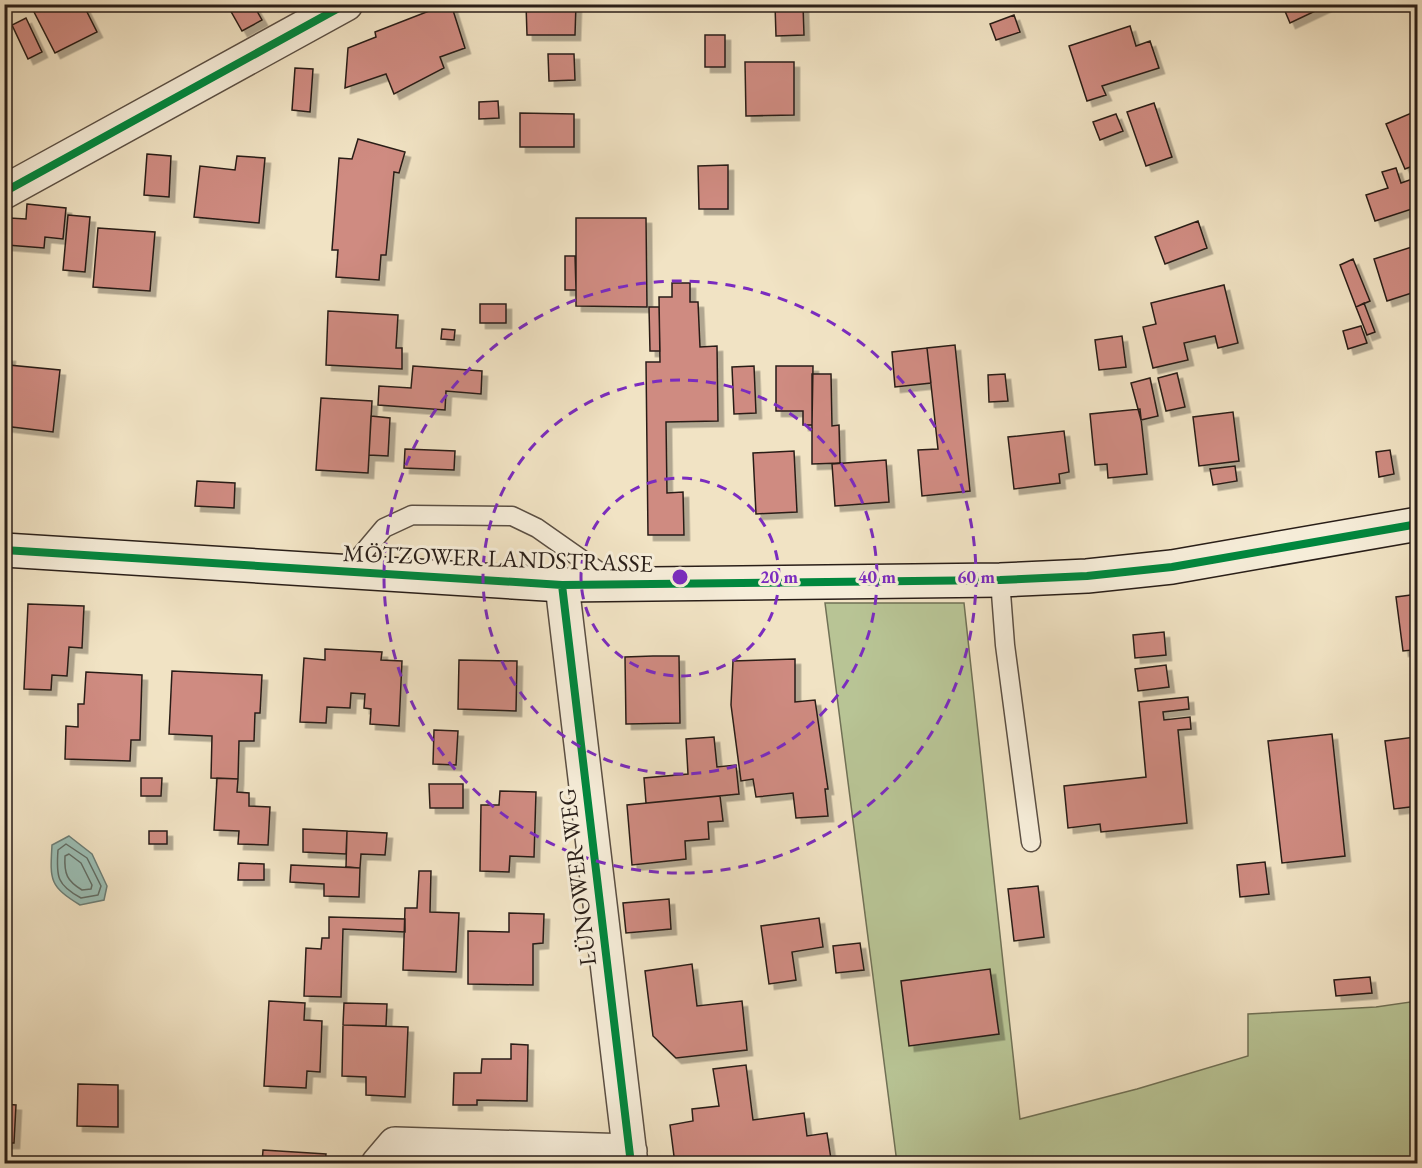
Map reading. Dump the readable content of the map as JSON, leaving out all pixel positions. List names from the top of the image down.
{
  "streets": {
    "main road": ["MÖTZOWER LANDSTRASSE", "LÜNOWER WEG"]
  },
  "crossings": [
    ["MÖTZOWER LANDSTRASSE", "LÜNOWER WEG"]
  ],
  "rings": ["20 m", "40 m", "60 m"]
}
